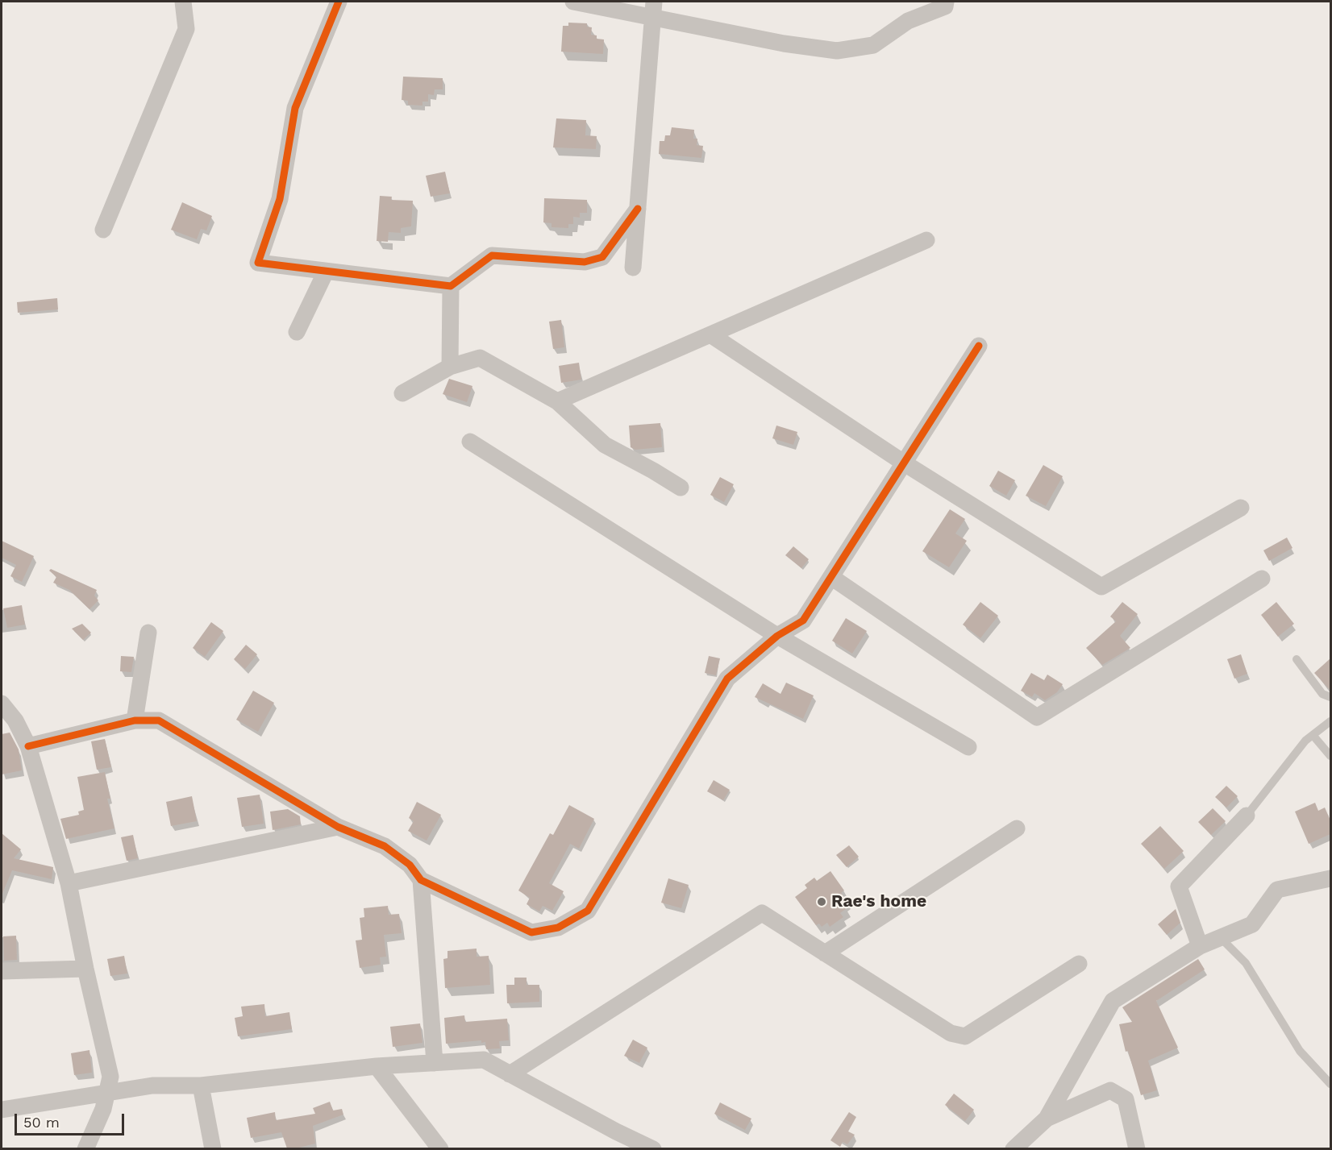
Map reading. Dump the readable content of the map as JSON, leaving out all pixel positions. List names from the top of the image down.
{
  "places": ["Rae's home"],
  "scale_bar": "50 m"
}
